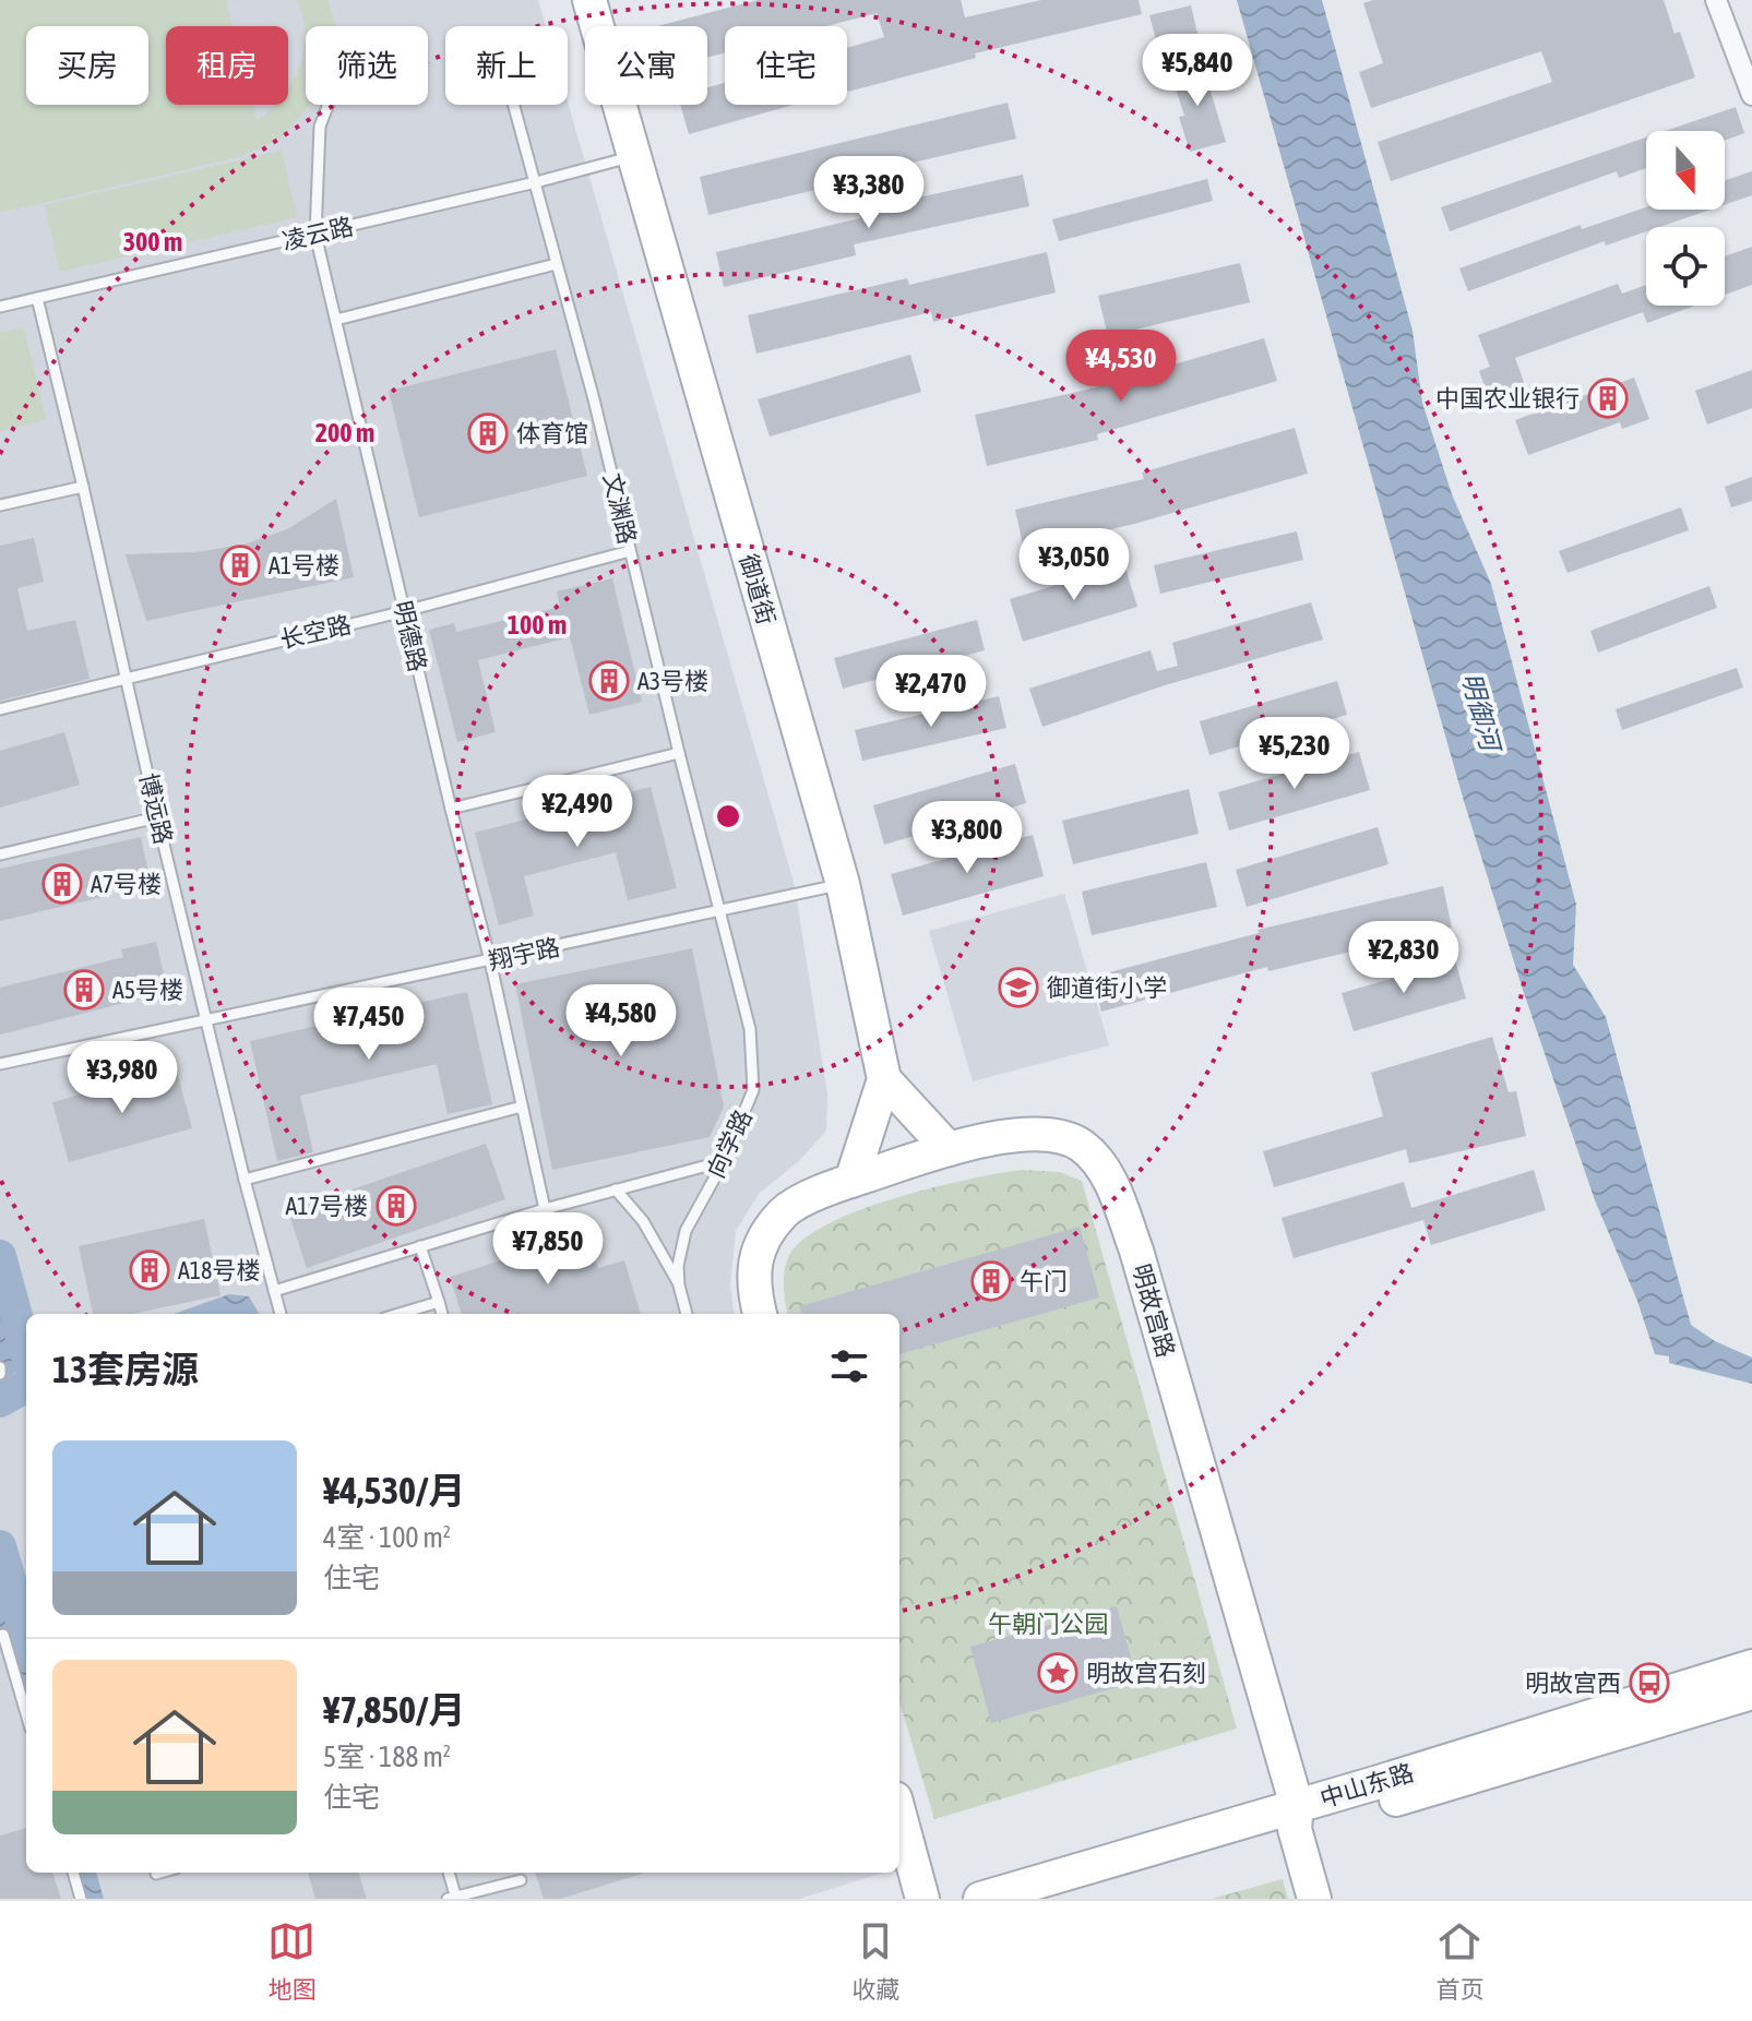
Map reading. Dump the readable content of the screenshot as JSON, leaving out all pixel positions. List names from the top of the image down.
{
  "streets": {
    "main road": ["御道街", "明故宫路", "中山东路"],
    "lane": [
      "凌云路",
      "文渊路",
      "长空路",
      "明德路",
      "博远路",
      "翔宇路",
      "向学路"
    ]
  },
  "crossings": [
    ["凌云路", "文渊路"],
    ["凌云路", "御道街"],
    ["凌云路", "明德路"],
    ["凌云路", "博远路"],
    ["文渊路", "长空路"],
    ["文渊路", "翔宇路"],
    ["文渊路", "向学路"],
    ["御道街", "翔宇路"],
    ["御道街", "明故宫路"],
    ["长空路", "明德路"],
    ["长空路", "博远路"],
    ["明德路", "翔宇路"],
    ["博远路", "翔宇路"],
    ["翔宇路", "向学路"],
    ["明故宫路", "中山东路"]
  ],
  "water": ["明御河"],
  "parks": ["午朝门公园"],
  "places": {
    "building": [
      "中国农业银行",
      "体育馆",
      "A1号楼",
      "A3号楼",
      "A7号楼",
      "A5号楼",
      "A17号楼",
      "A18号楼",
      "午门"
    ],
    "school or university": ["御道街小学"],
    "place": ["明故宫石刻"],
    "bus stop": ["明故宫西"]
  },
  "north": "bottom",
  "page": {
    "chip": [
      "买房",
      "租房",
      "筛选",
      "新上",
      "公寓",
      "住宅"
    ],
    "price": [
      "¥5,840",
      "¥3,380",
      "¥4,530",
      "¥3,050",
      "¥2,470",
      "¥5,230",
      "¥2,490",
      "¥3,800",
      "¥2,830",
      "¥4,580",
      "¥7,450",
      "¥3,980",
      "¥7,850"
    ],
    "heading": "13套房源",
    "list": [
      {
        "name": "¥4,530/月",
        "note": "4室 · 100 m² · 住宅"
      },
      {
        "name": "¥7,850/月",
        "note": "5室 · 188 m² · 住宅"
      }
    ],
    "tabs": ["地图", "收藏", "首页"]
  },
  "rings": ["300 m", "200 m", "100 m"]
}
